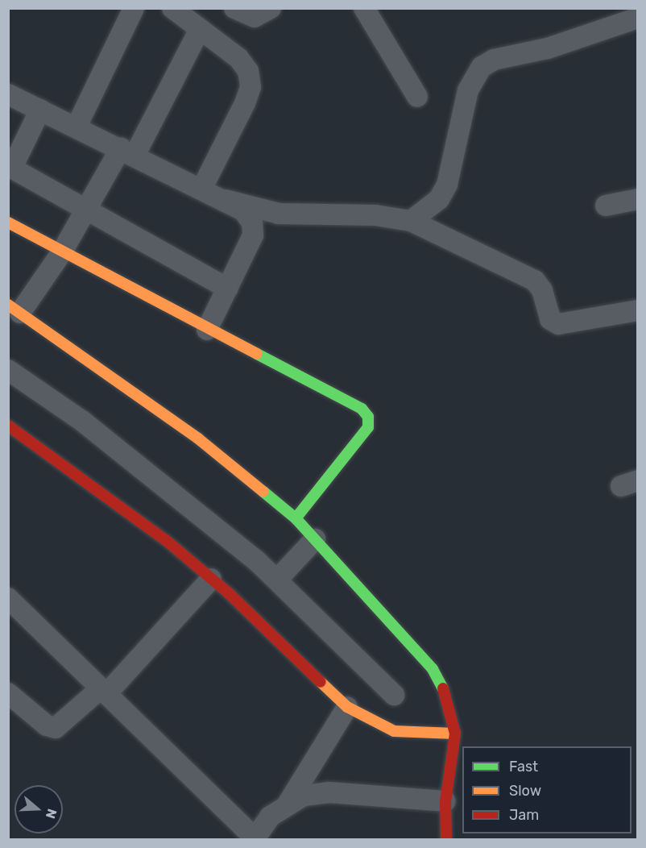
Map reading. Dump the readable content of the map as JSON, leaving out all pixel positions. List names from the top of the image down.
{
  "legend": ["Fast", "Slow", "Jam"],
  "north": "right"
}
